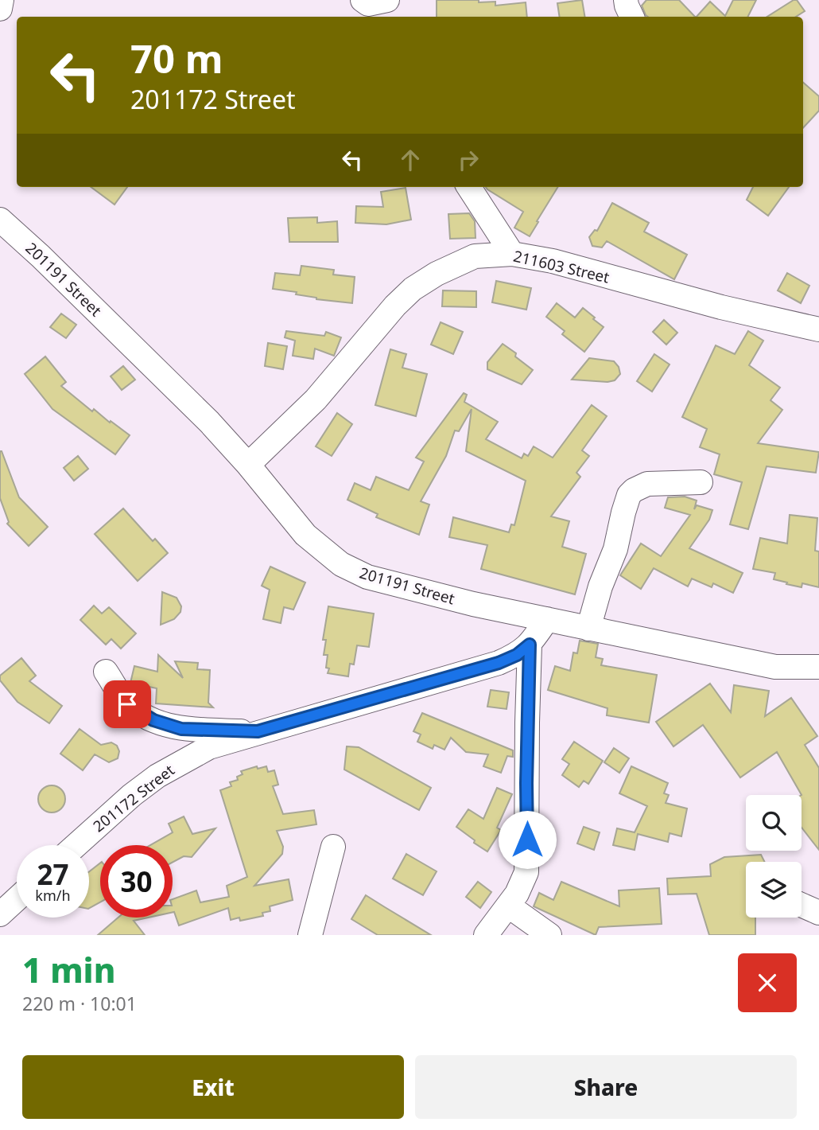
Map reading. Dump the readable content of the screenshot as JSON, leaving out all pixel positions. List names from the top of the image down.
{
  "streets": {
    "street": ["211603 Street", "201191 Street", "201172 Street"]
  },
  "crossings": [
    ["211603 Street", "201191 Street"],
    ["201191 Street", "201172 Street"]
  ],
  "page": {
    "turn": ["70 m", "201172 Street"],
    "speed": "27 km/h",
    "limit": "30",
    "heading": ["1 min", "220 m · 10:01"],
    "buttons": ["Exit", "Share"]
  }
}
